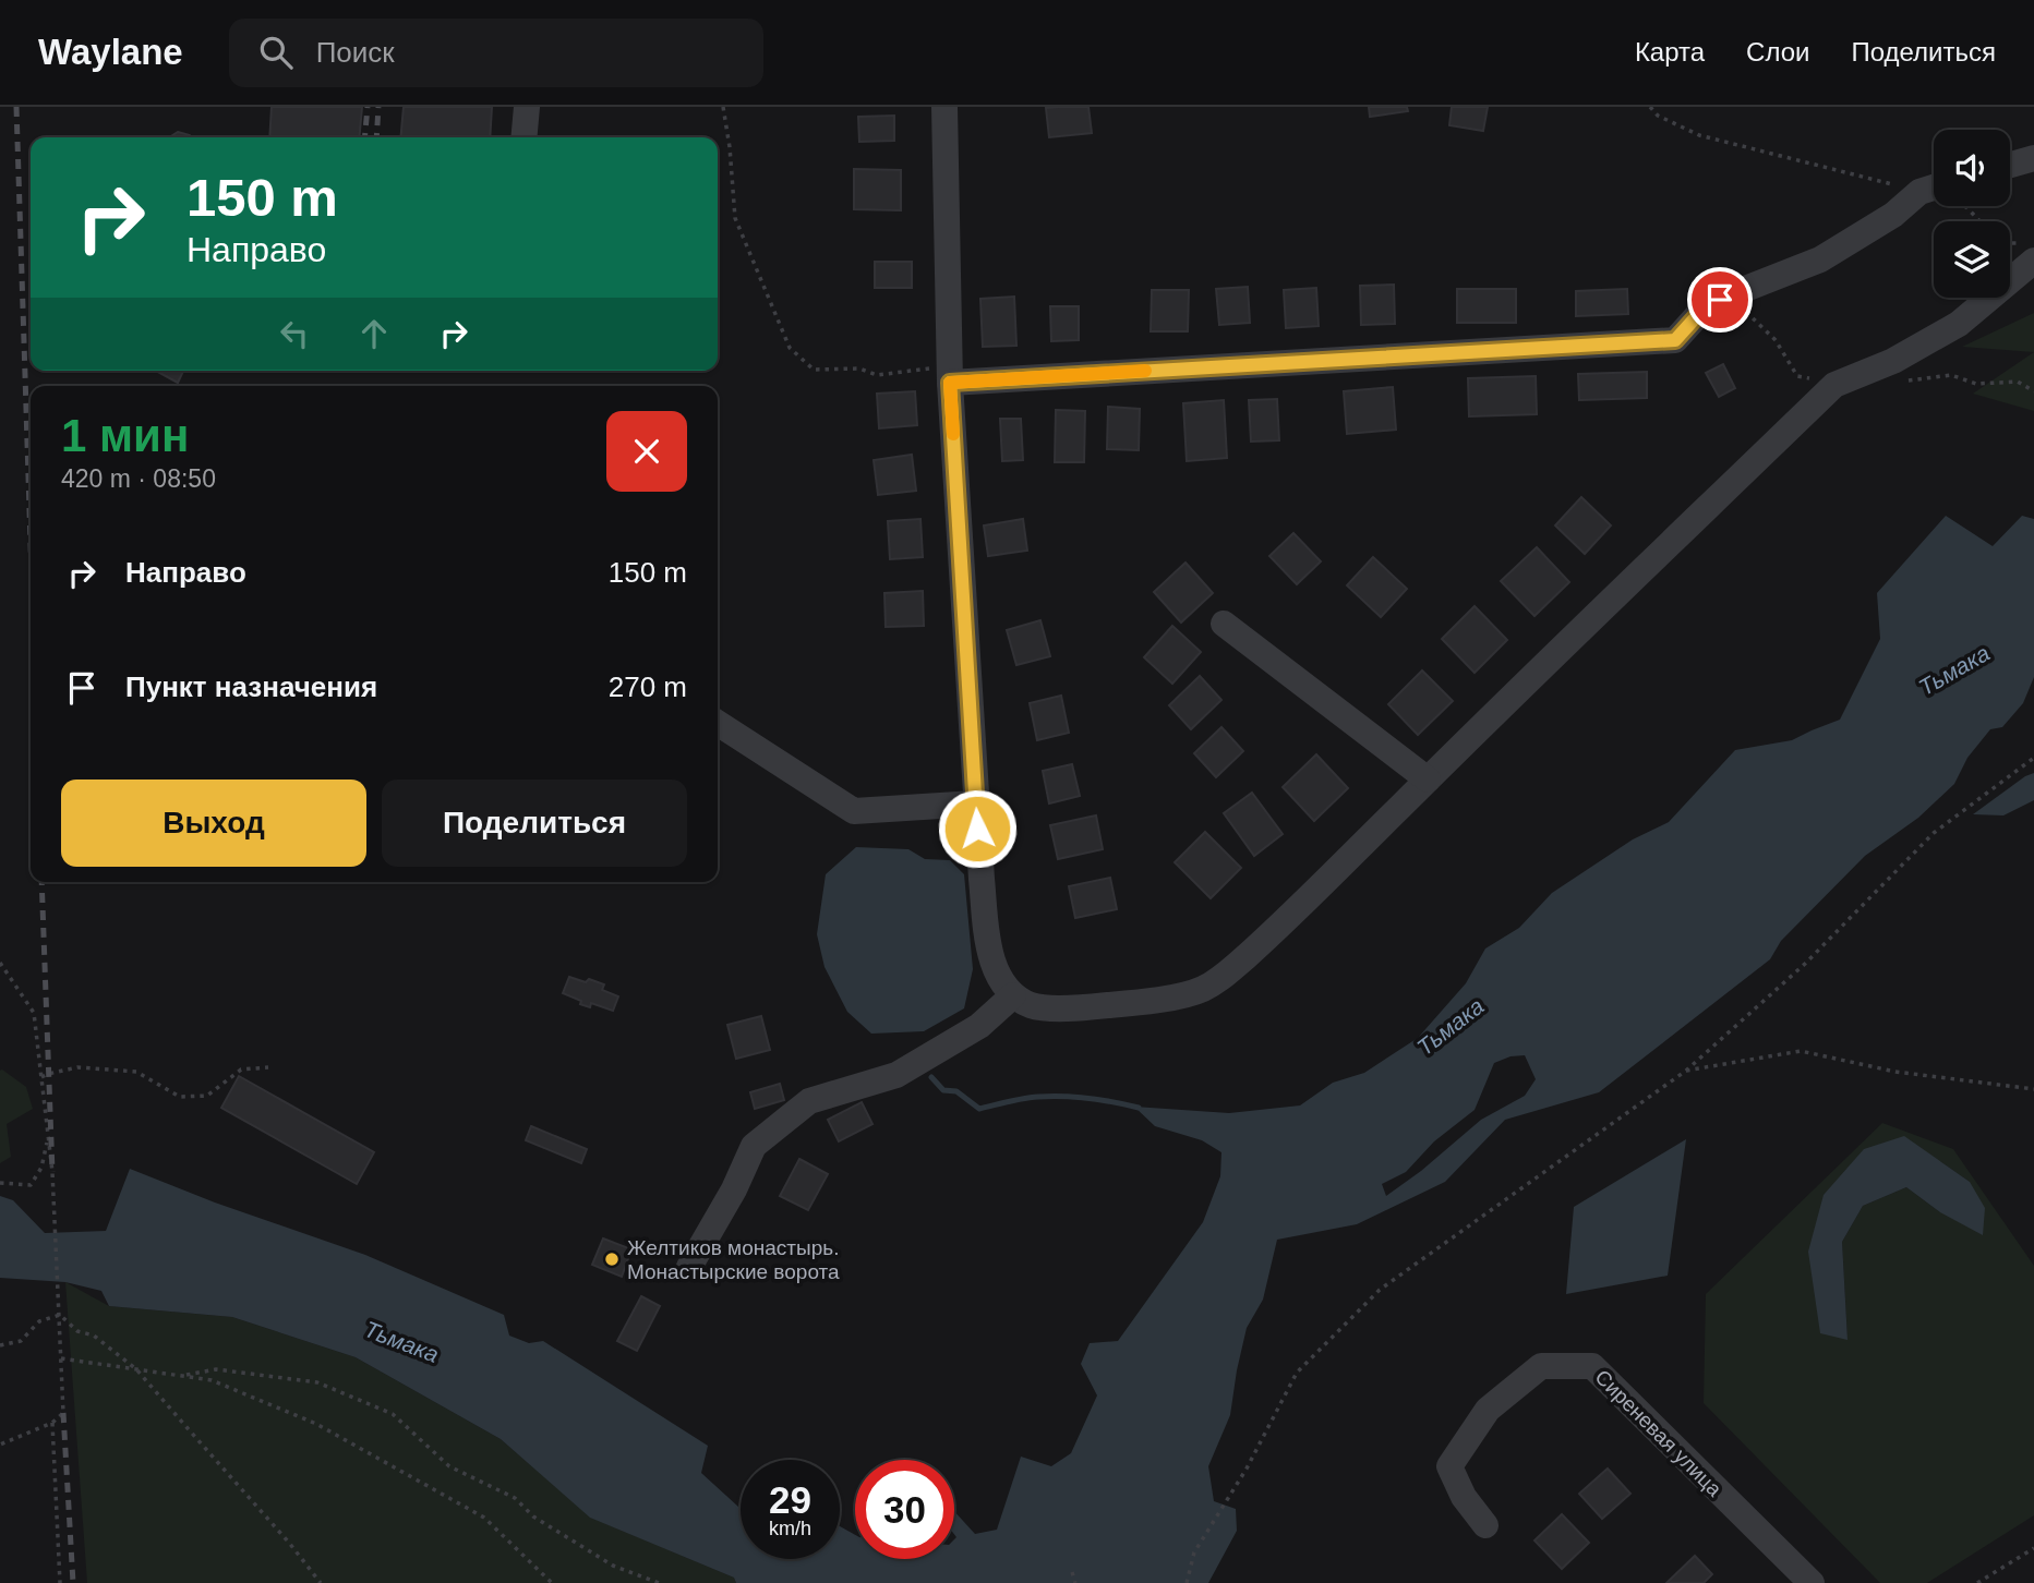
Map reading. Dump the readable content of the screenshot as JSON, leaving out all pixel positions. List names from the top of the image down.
{
  "streets": {
    "street": ["Сиреневая улица"]
  },
  "water": ["Тьмака"],
  "places": ["Желтиков монастырь. Монастырские ворота"],
  "page": {
    "header": "Waylane",
    "search": "Поиск",
    "nav": ["Карта", "Слои", "Поделиться"],
    "turn": ["150 m", "Направо"],
    "heading": ["1 мин", "420 m · 08:50"],
    "list": [
      {
        "name": "Направо",
        "value": "150 m"
      },
      {
        "name": "Пункт назначения",
        "value": "270 m"
      }
    ],
    "buttons": ["Выход", "Поделиться"],
    "speed": "29 km/h",
    "limit": "30"
  }
}
